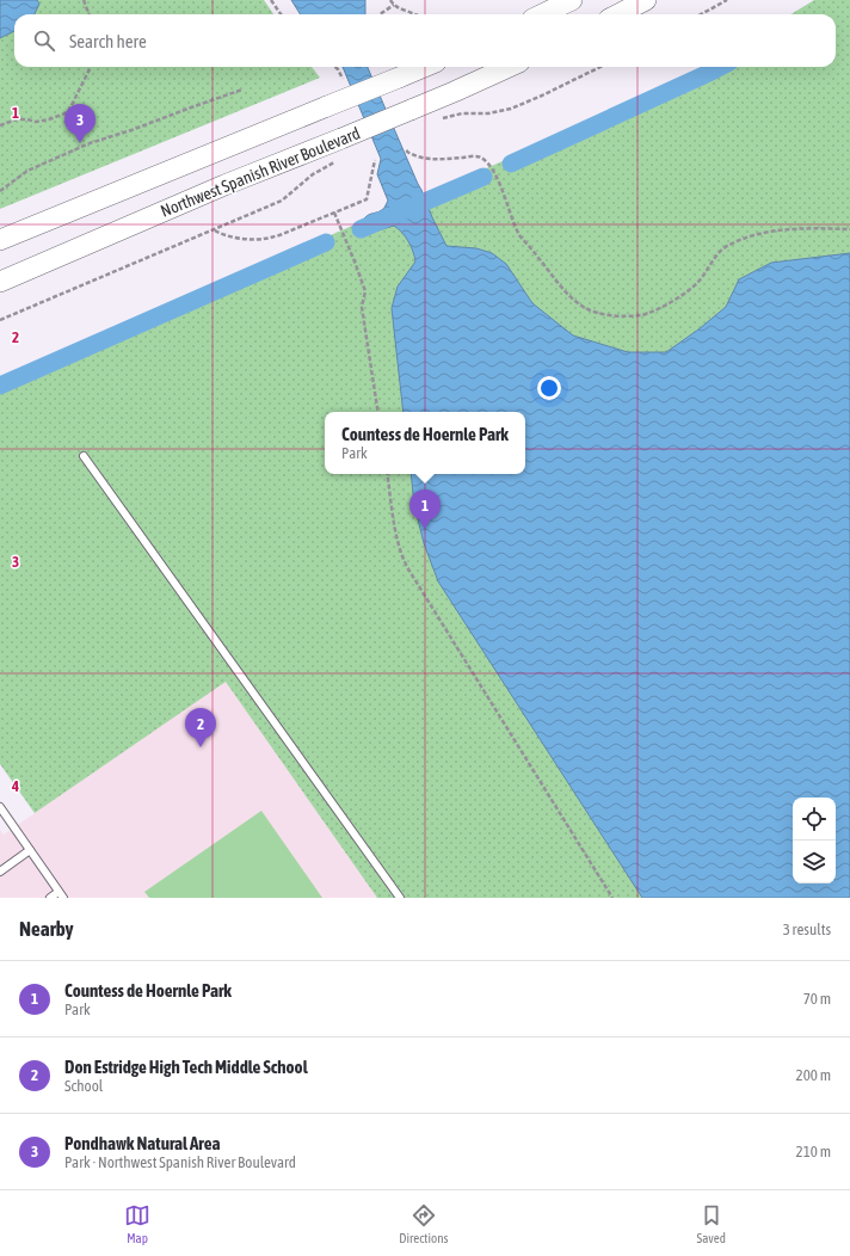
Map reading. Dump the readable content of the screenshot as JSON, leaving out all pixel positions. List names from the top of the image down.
{
  "streets": {
    "main road": ["Northwest Spanish River Boulevard"]
  },
  "page": {
    "search": "Search here",
    "pins": ["3", "1", "2"],
    "popup": ["Countess de Hoernle Park", "Park"],
    "heading": ["Nearby", "3 results"],
    "list": [
      {
        "mark": "1",
        "name": "Countess de Hoernle Park",
        "note": "Park",
        "value": "70 m"
      },
      {
        "mark": "2",
        "name": "Don Estridge High Tech Middle School",
        "note": "School",
        "value": "200 m"
      },
      {
        "mark": "3",
        "name": "Pondhawk Natural Area",
        "note": "Park · Northwest Spanish River Boulevard",
        "value": "210 m"
      }
    ],
    "nav": ["Map", "Directions", "Saved"]
  },
  "grid": {
    "rows": [
      "1",
      "2",
      "3",
      "4"
    ]
  }
}
